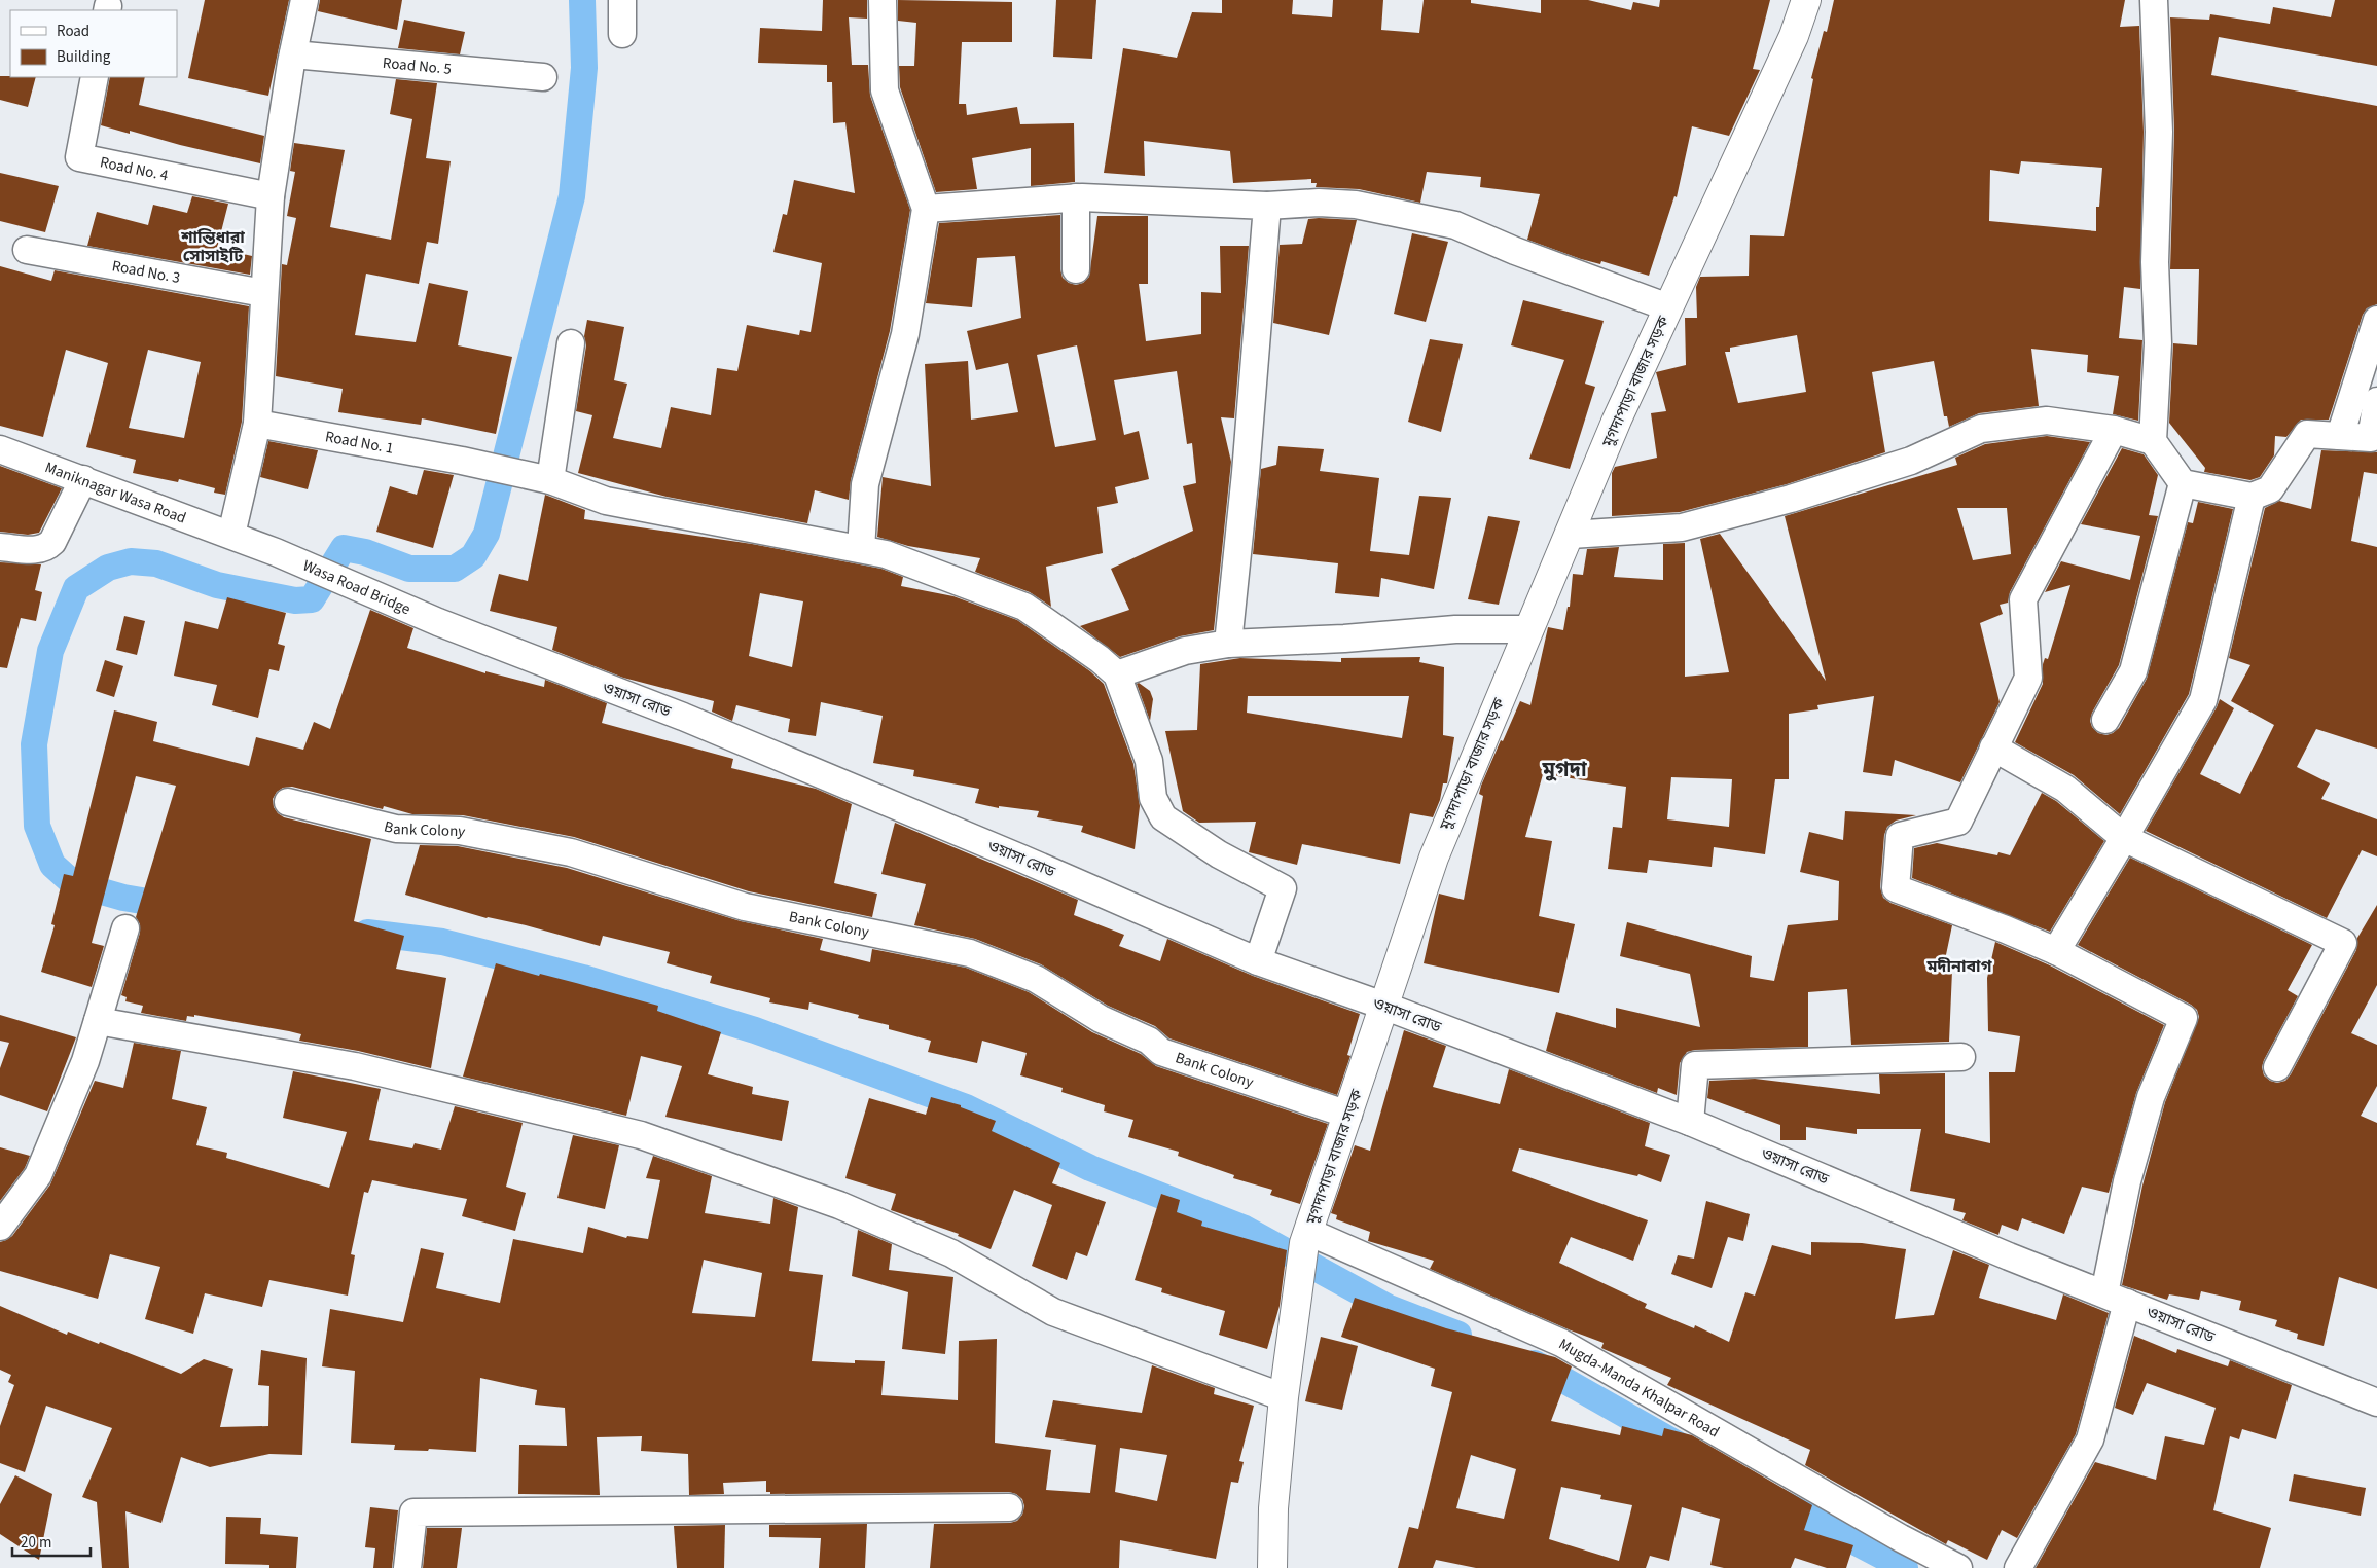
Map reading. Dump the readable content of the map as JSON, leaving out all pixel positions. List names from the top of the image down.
{
  "streets": {
    "street": [
      "Road No. 5",
      "Road No. 4",
      "Road No. 3",
      "মুগদাপাড়া বাজার সড়ক",
      "Road No. 1",
      "Maniknagar Wasa Road",
      "Wasa Road Bridge",
      "ওয়াসা রোড",
      "Bank Colony",
      "Mugda-Manda Khalpar Road"
    ]
  },
  "crossings": [
    ["মুগদাপাড়া বাজার সড়ক", "ওয়াসা রোড"],
    ["মুগদাপাড়া বাজার সড়ক", "Bank Colony"],
    ["মুগদাপাড়া বাজার সড়ক", "Mugda-Manda Khalpar Road"],
    ["Maniknagar Wasa Road", "Wasa Road Bridge"],
    ["Wasa Road Bridge", "ওয়াসা রোড"]
  ],
  "districts": ["শান্তিধারা সোসাইটি", "মুগদা", "মদীনাবাগ"],
  "legend": ["Road", "Building"],
  "scale_bar": "20 m"
}
